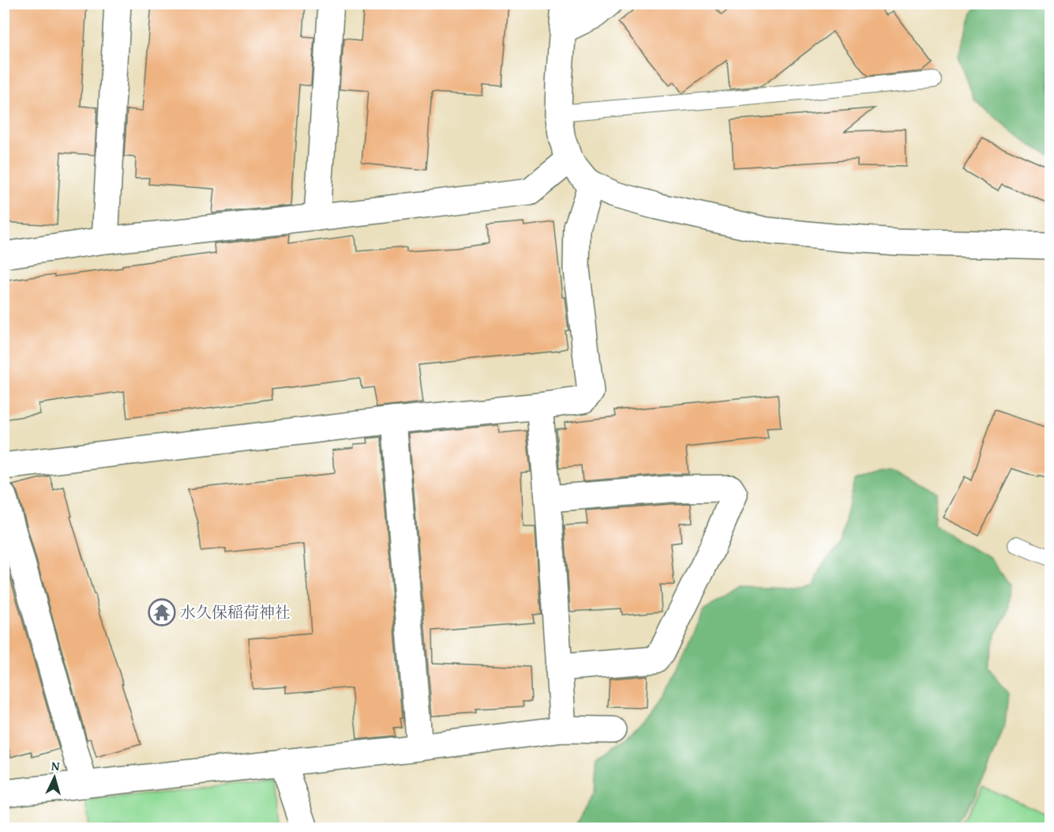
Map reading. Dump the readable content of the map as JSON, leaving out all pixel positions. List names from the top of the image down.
{
  "places": {
    "temple": ["水久保稲荷神社"]
  },
  "north": "top"
}
